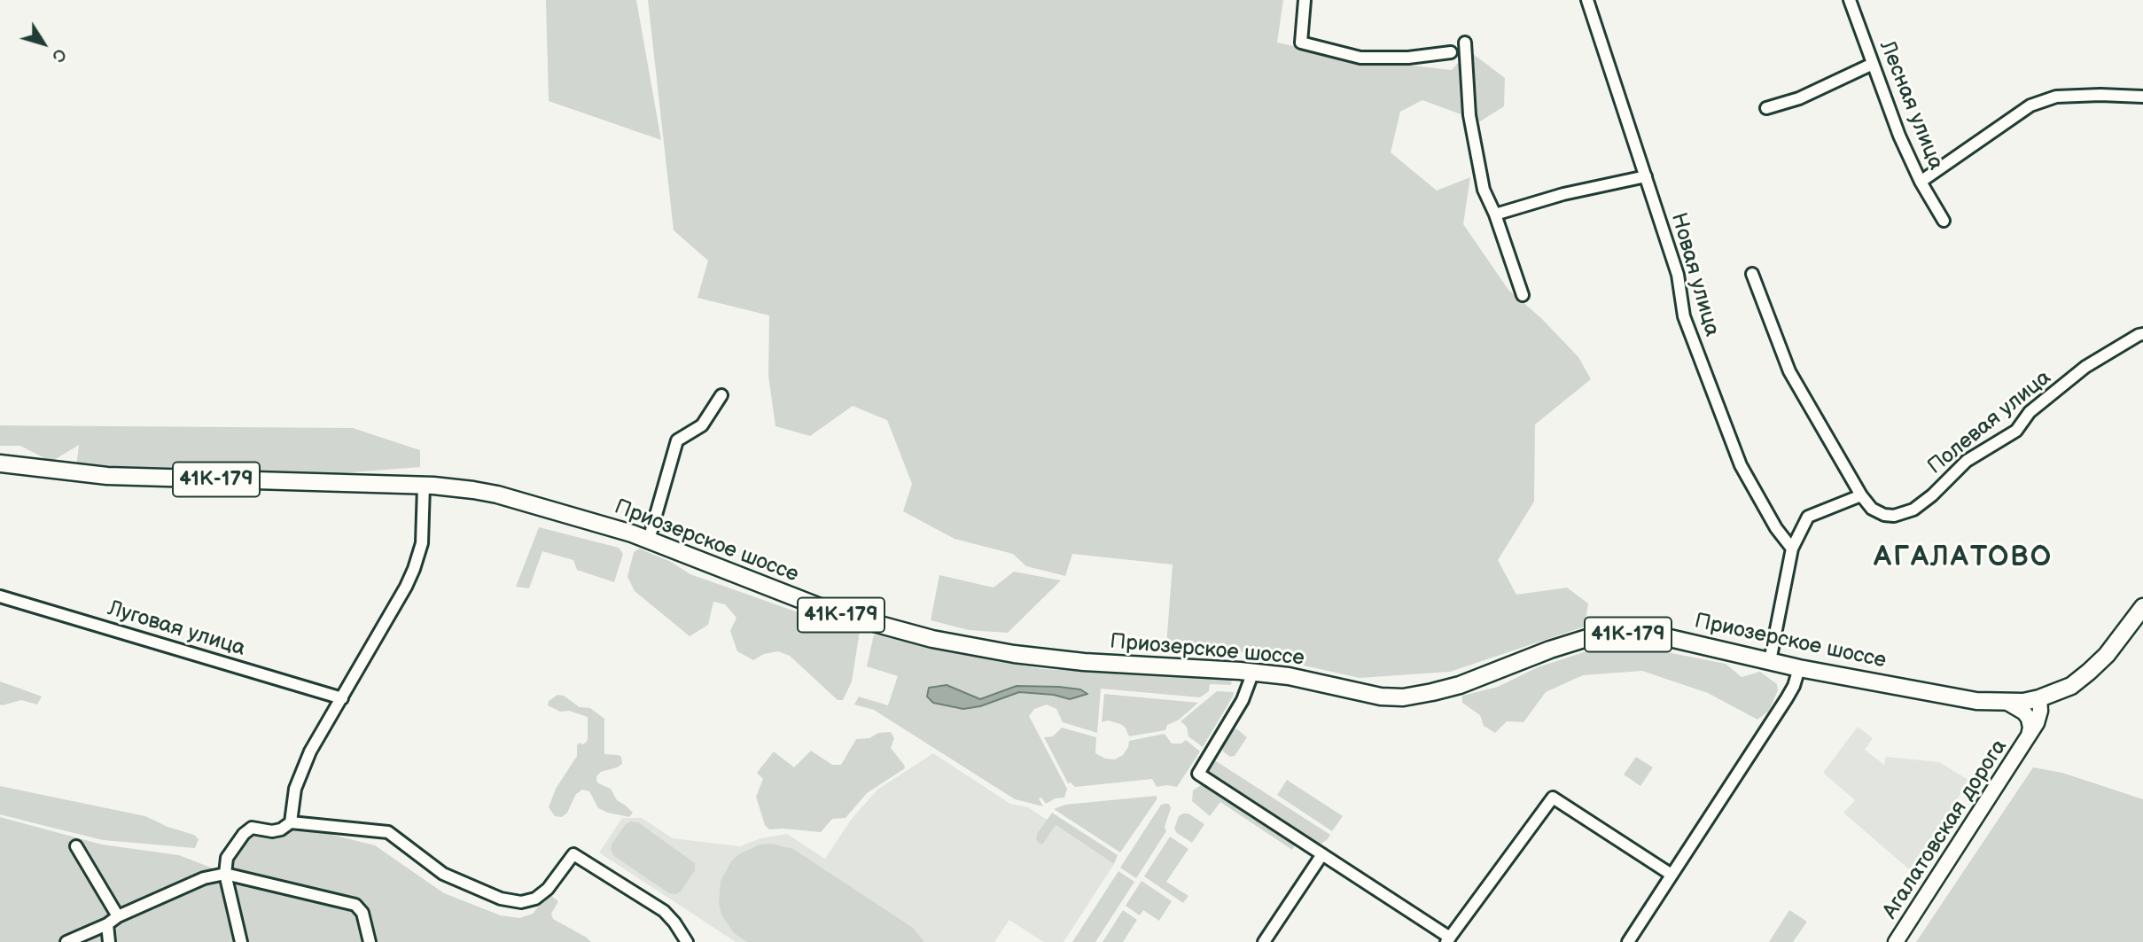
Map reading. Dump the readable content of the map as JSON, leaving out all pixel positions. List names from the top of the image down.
{
  "streets": {
    "main road": ["41К-179", "Приозерское шоссе", "Агалатовская дорога"],
    "street": [
      "Лесная улица",
      "Новая улица",
      "Полевая улица",
      "Луговая улица"
    ]
  },
  "crossings": [
    ["41К-179", "Приозерское шоссе"],
    ["41К-179", "Агалатовская дорога"]
  ],
  "districts": ["АГАЛАТОВО"],
  "north": "bottom right"
}
